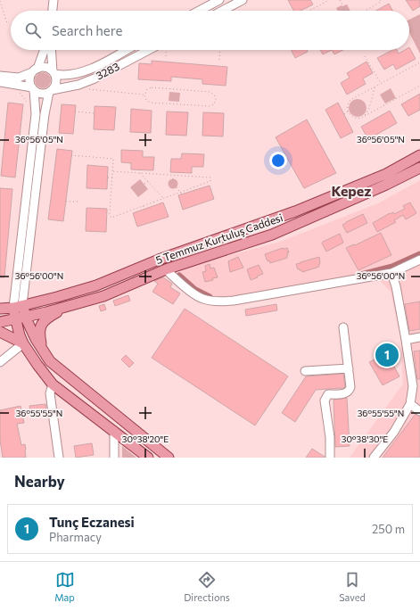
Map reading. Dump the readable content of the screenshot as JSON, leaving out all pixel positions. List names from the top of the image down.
{
  "streets": {
    "main road": ["5 Temmuz Kurtuluş Caddesi"],
    "street": ["3283"]
  },
  "districts": ["Kepez"],
  "page": {
    "search": "Search here",
    "pins": "1",
    "heading": "Nearby",
    "list": [
      {
        "mark": "1",
        "name": "Tunç Eczanesi",
        "note": "Pharmacy",
        "value": "250 m"
      }
    ],
    "nav": ["Map", "Directions", "Saved"]
  },
  "coordinates": [
    "36°56'05\"N",
    "36°56'00\"N",
    "36°55'55\"N",
    "30°38'20\"E",
    "30°38'30\"E"
  ]
}
